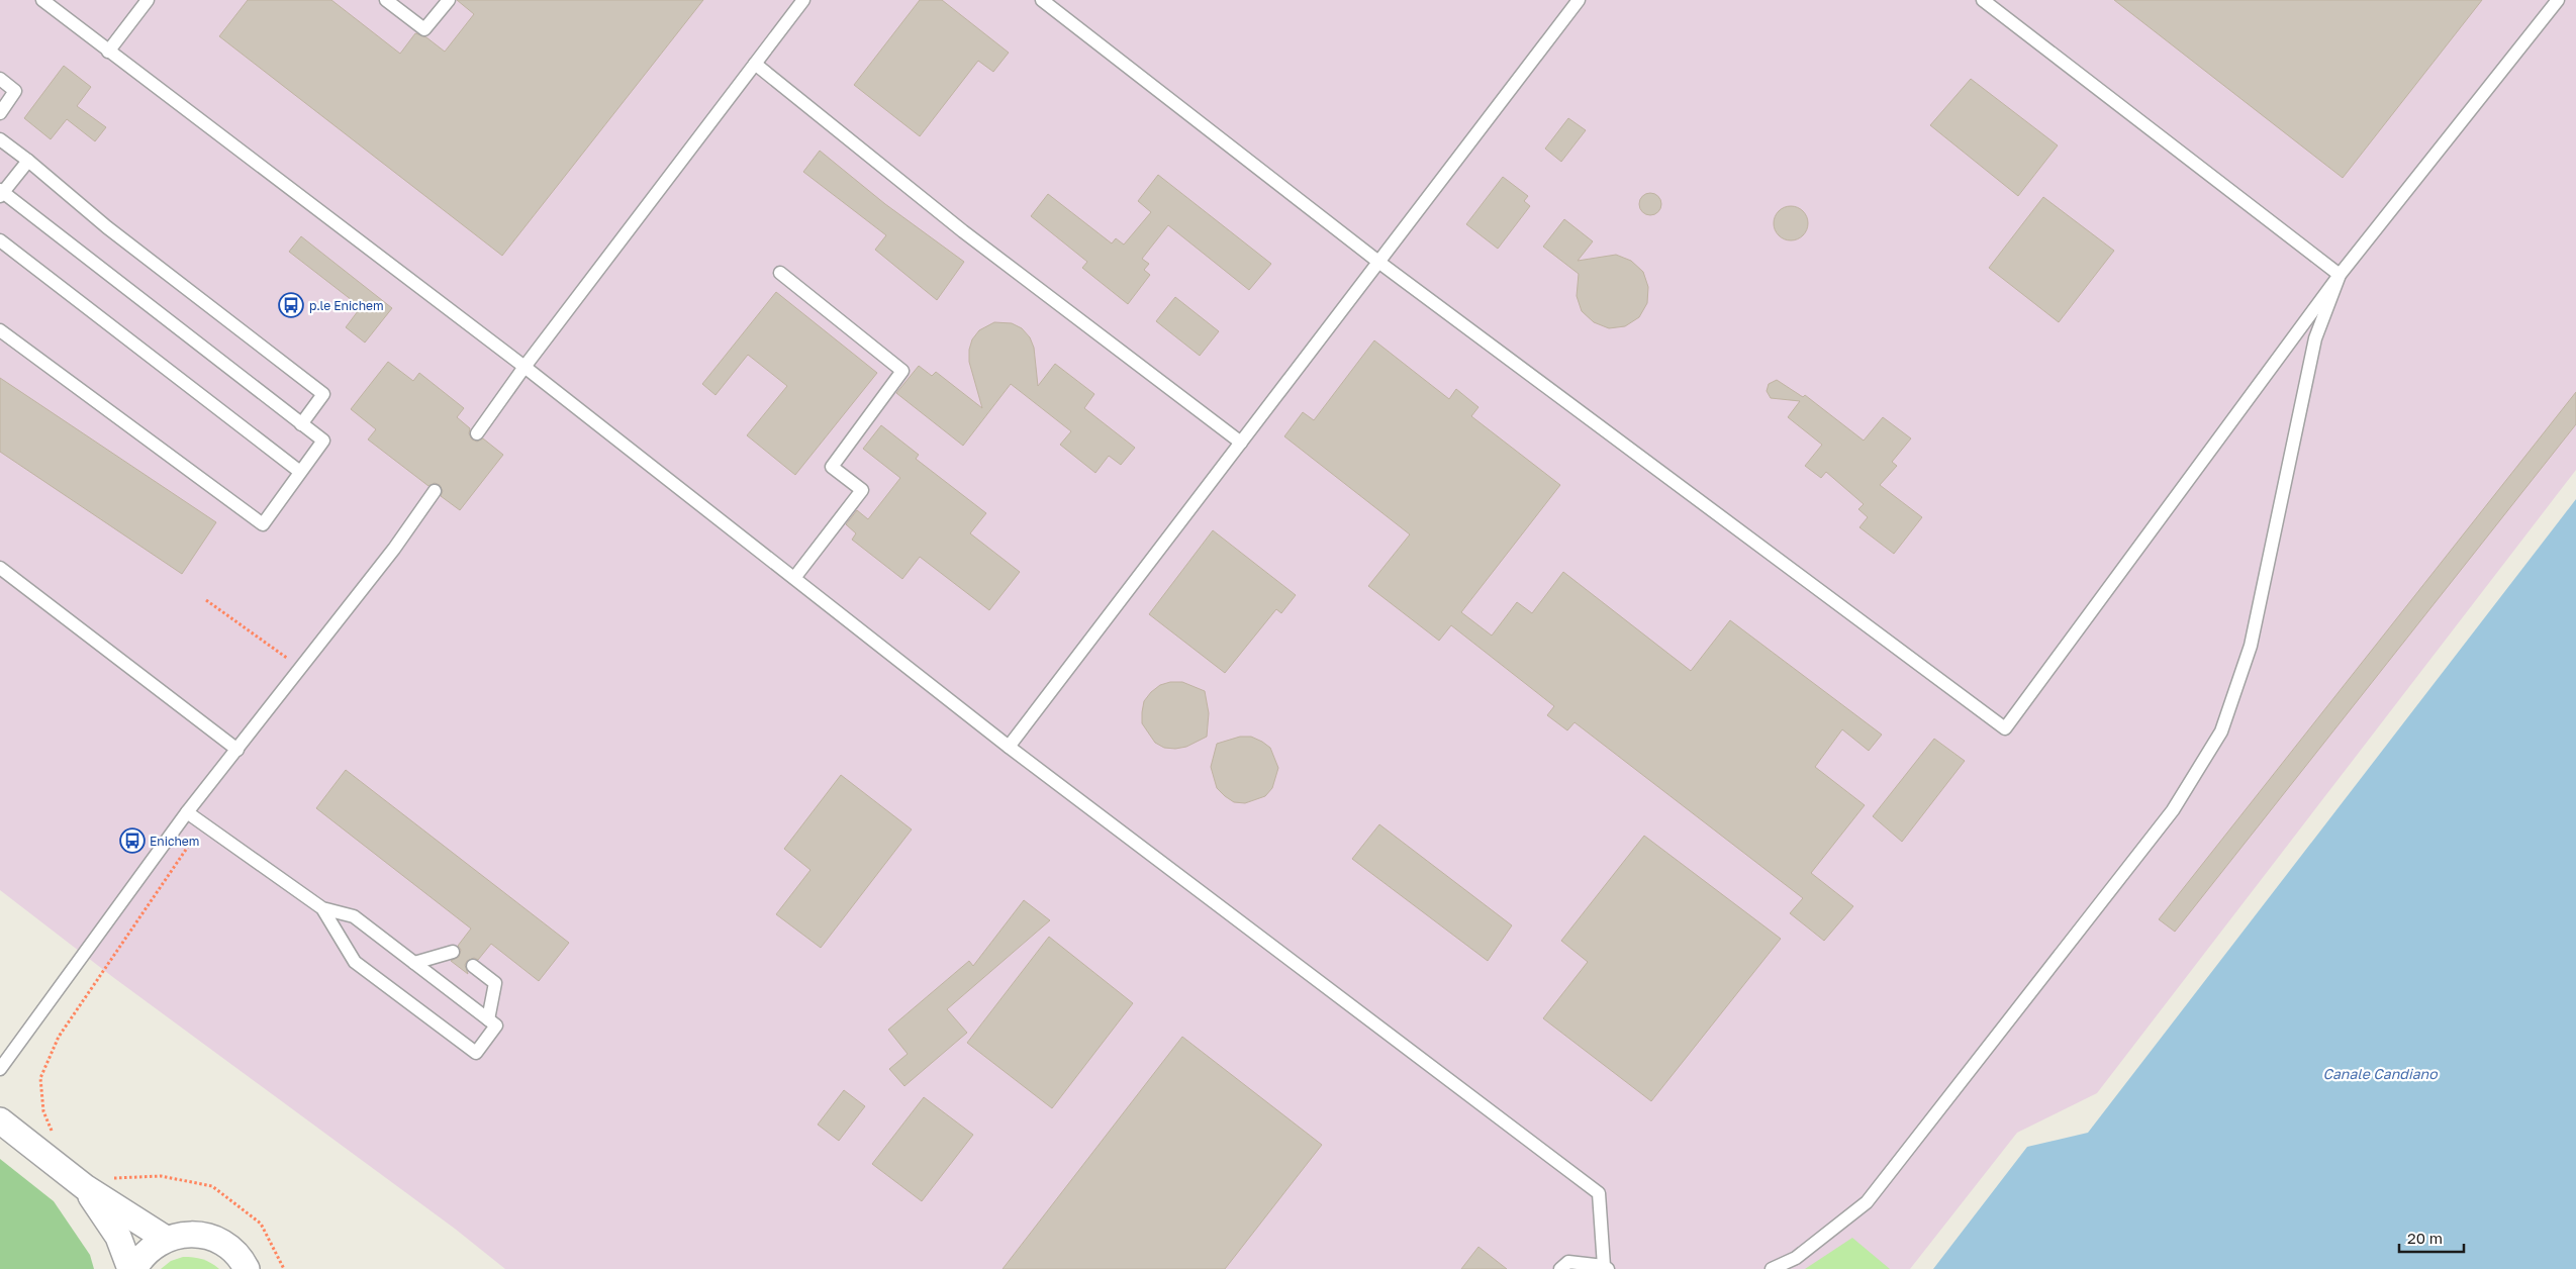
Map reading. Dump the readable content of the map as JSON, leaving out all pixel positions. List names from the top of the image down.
{
  "water": ["Canale Candiano"],
  "places": {
    "bus stop": ["p.le Enichem", "Enichem"]
  },
  "scale_bar": "20 m"
}
